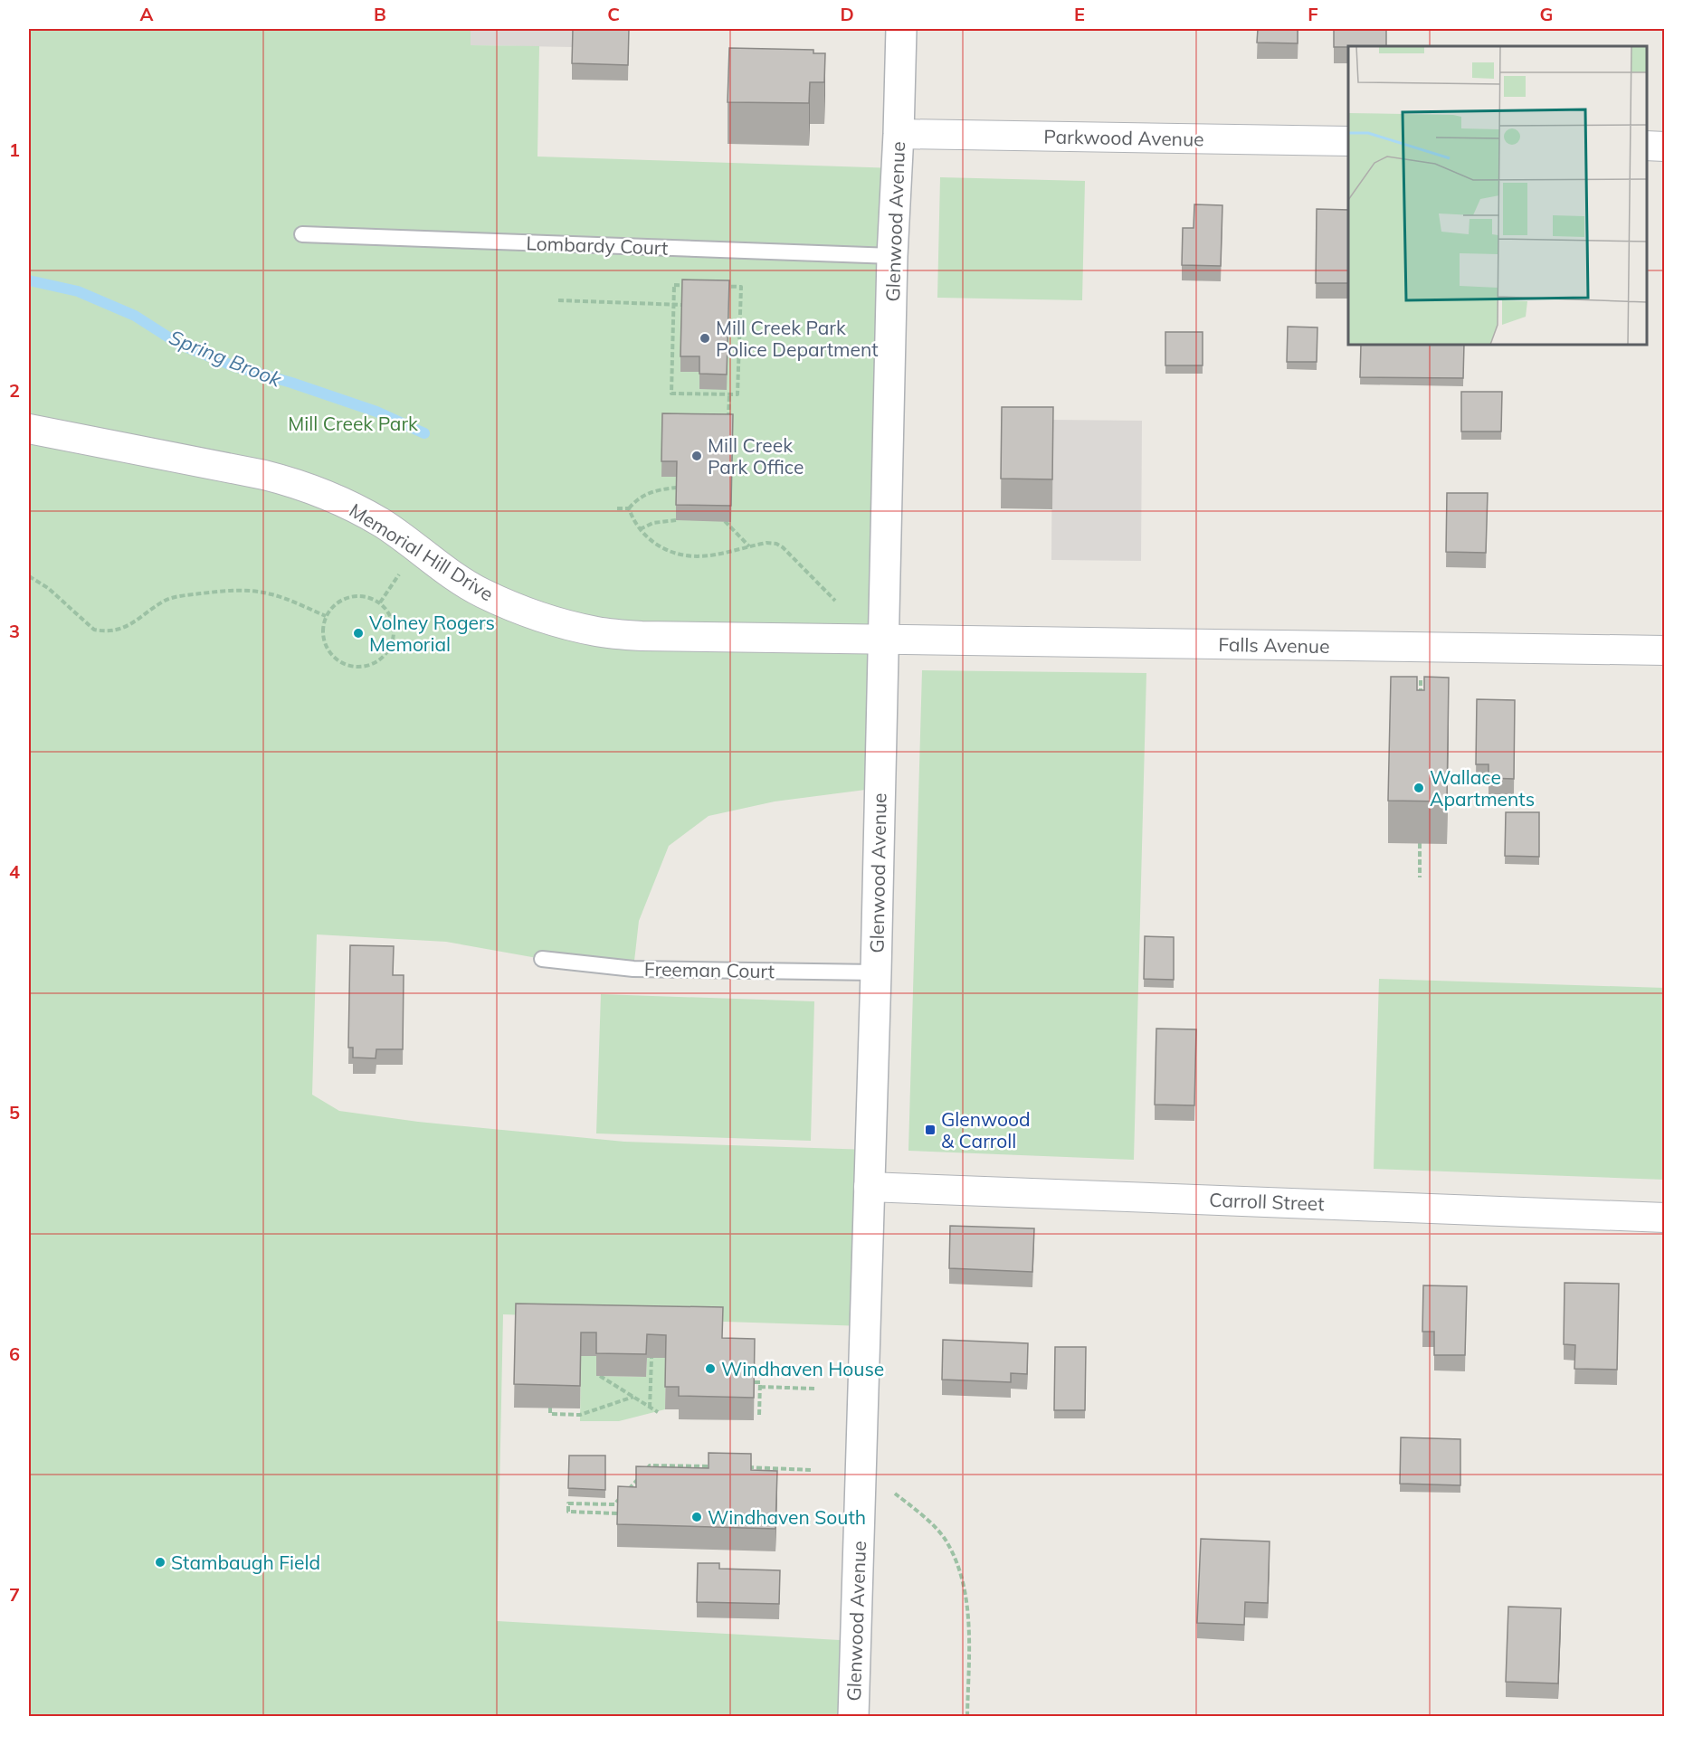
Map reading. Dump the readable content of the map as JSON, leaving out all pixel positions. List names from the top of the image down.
{
  "streets": {
    "main road": ["Glenwood Avenue"],
    "street": [
      "Parkwood Avenue",
      "Memorial Hill Drive",
      "Falls Avenue",
      "Carroll Street"
    ],
    "lane": ["Lombardy Court", "Freeman Court"]
  },
  "crossings": [
    ["Parkwood Avenue", "Glenwood Avenue"],
    ["Glenwood Avenue", "Lombardy Court"],
    ["Glenwood Avenue", "Memorial Hill Drive"],
    ["Glenwood Avenue", "Falls Avenue"],
    ["Glenwood Avenue", "Freeman Court"],
    ["Glenwood Avenue", "Carroll Street"],
    ["Memorial Hill Drive", "Falls Avenue"]
  ],
  "water": ["Spring Brook"],
  "parks": ["Mill Creek Park"],
  "places": {
    "other": [
      "Mill Creek Park Police Department",
      "Mill Creek Park Office",
      "Volney Rogers Memorial",
      "Wallace Apartments",
      "Windhaven House",
      "Windhaven South",
      "Stambaugh Field"
    ],
    "transit": ["Glenwood & Carroll"]
  },
  "grid": {
    "columns": [
      "A",
      "B",
      "C",
      "D",
      "E",
      "F",
      "G"
    ],
    "rows": [
      "1",
      "2",
      "3",
      "4",
      "5",
      "6",
      "7"
    ]
  }
}
